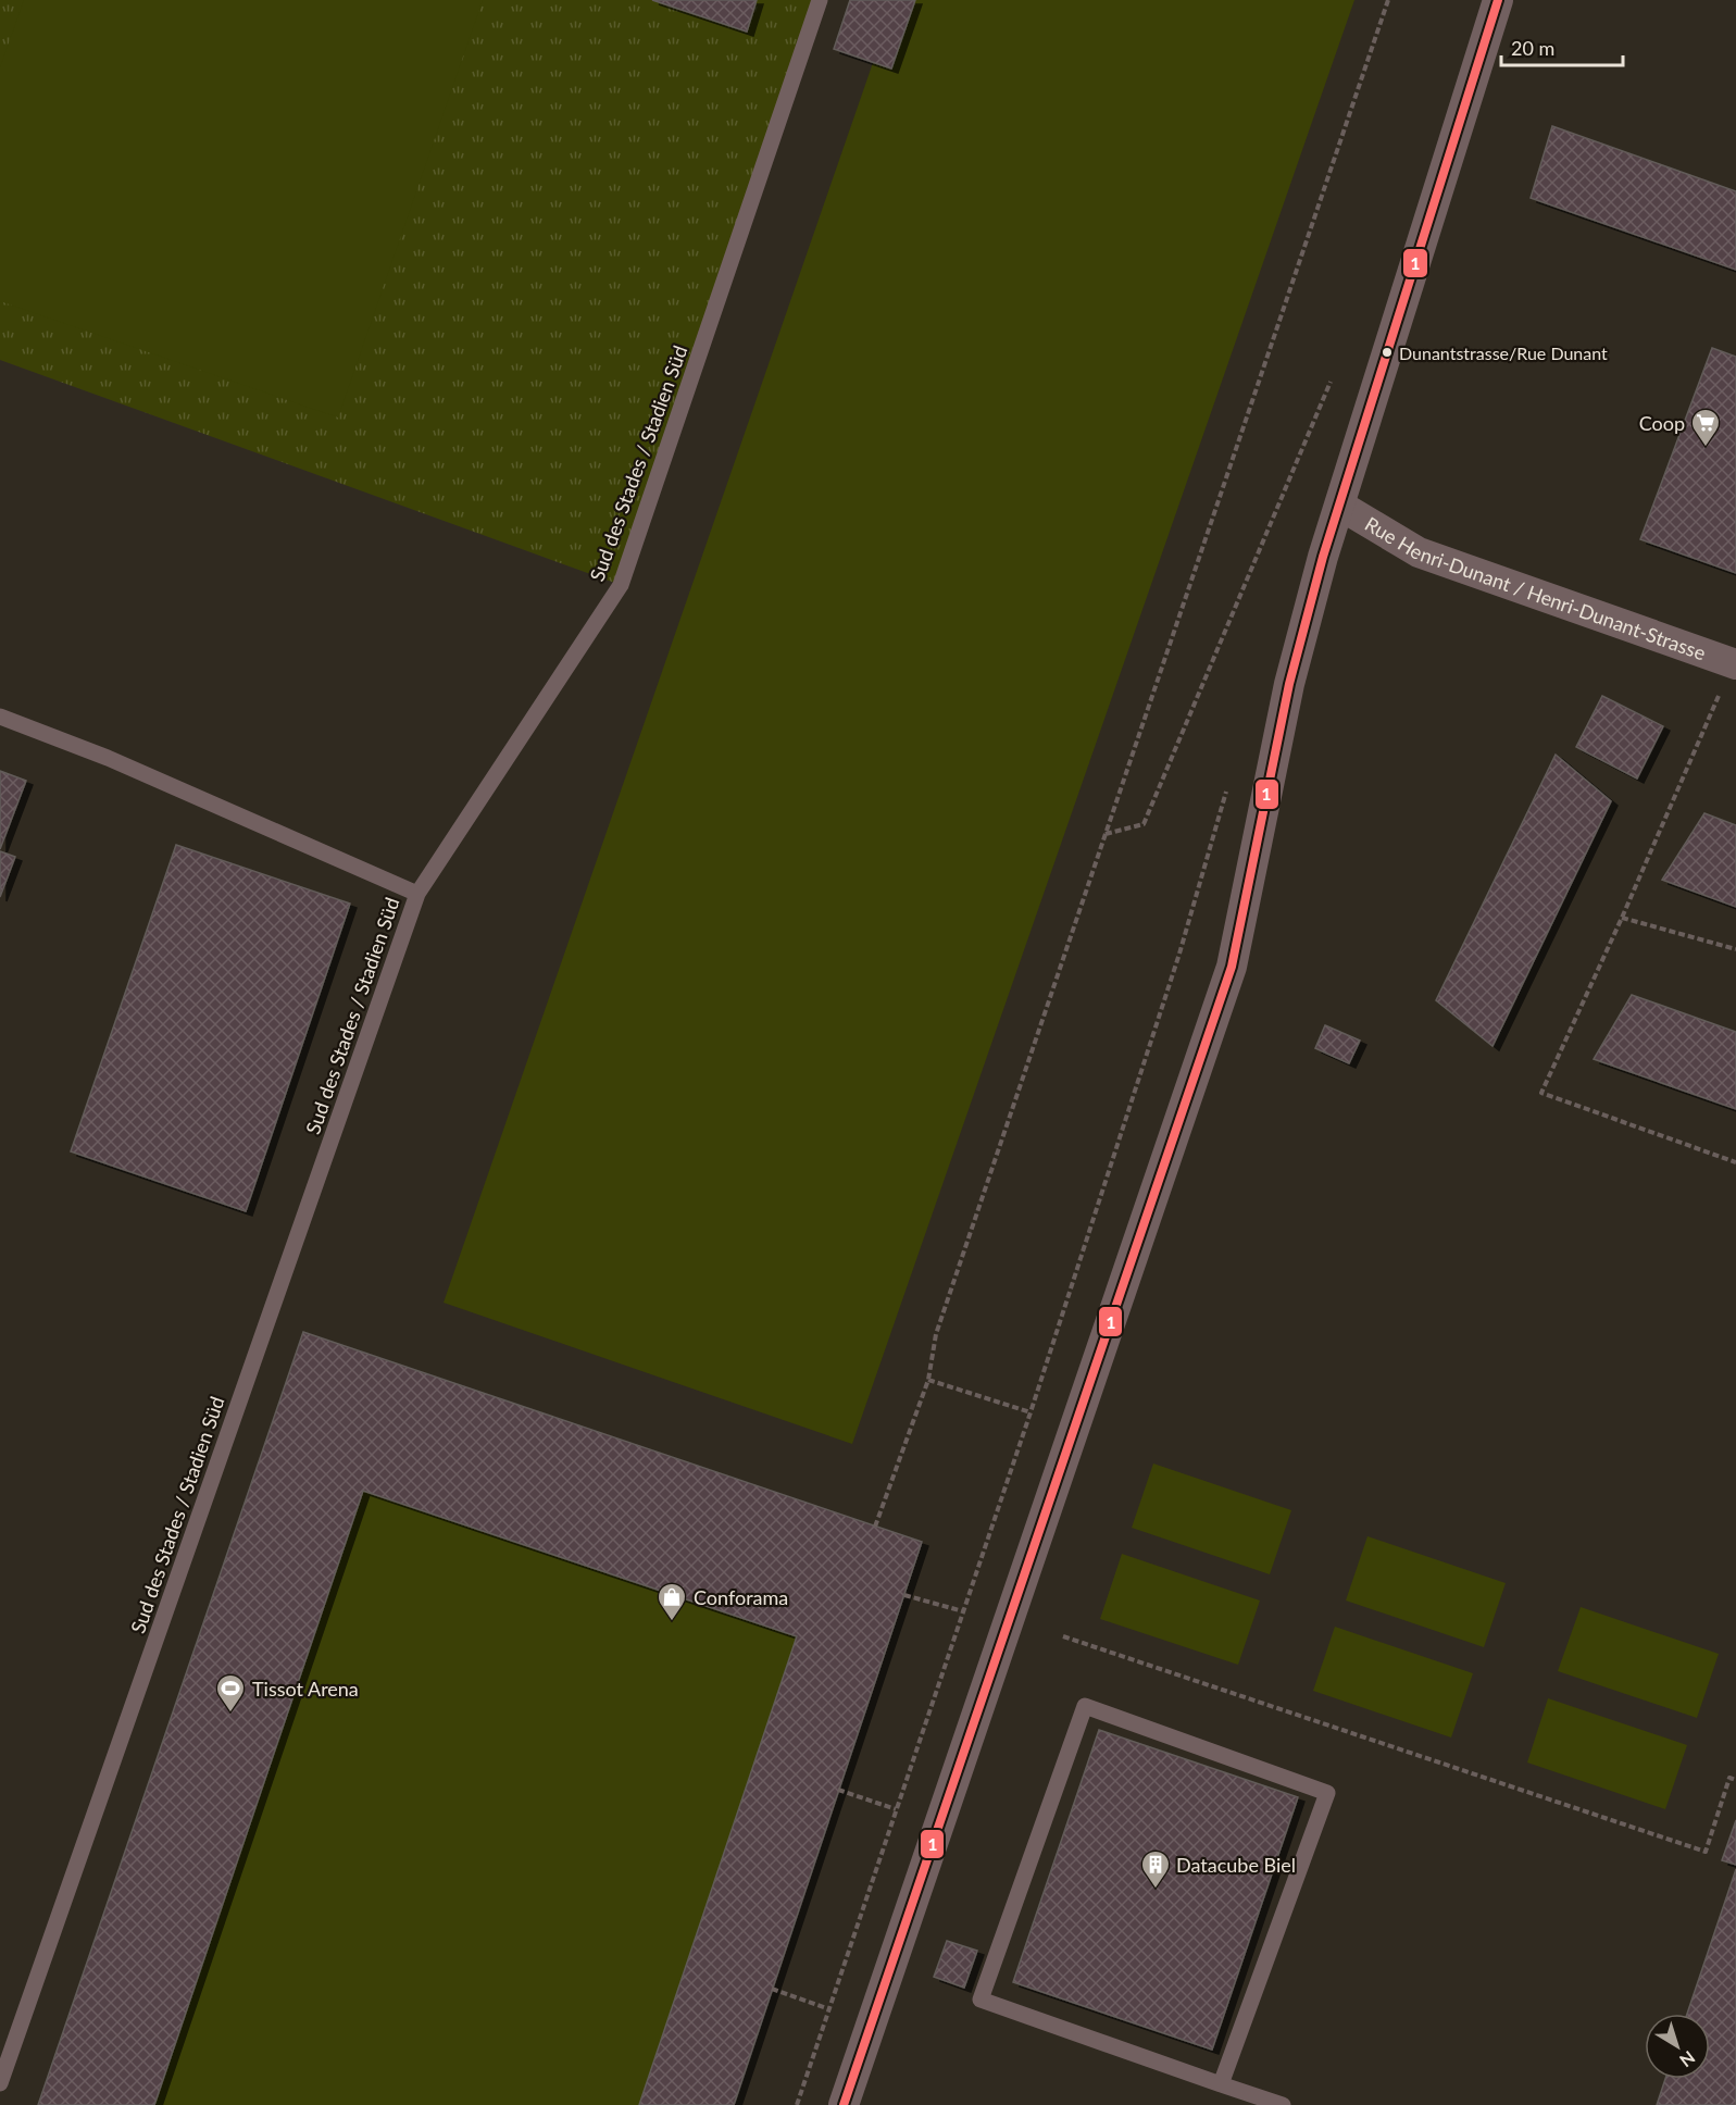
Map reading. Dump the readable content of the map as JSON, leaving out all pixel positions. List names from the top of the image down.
{
  "streets": {
    "street": ["Rue Henri-Dunant / Henri-Dunant-Strasse"],
    "lane": ["Sud des Stades / Stadien Süd"]
  },
  "places": {
    "other": ["Dunantstrasse/Rue Dunant"],
    "supermarket": ["Coop"],
    "shop": ["Conforama"],
    "sports": ["Tissot Arena"],
    "building": ["Datacube Biel"]
  },
  "lines": ["transit line 1"],
  "scale_bar": "20 m",
  "north": "bottom right"
}
